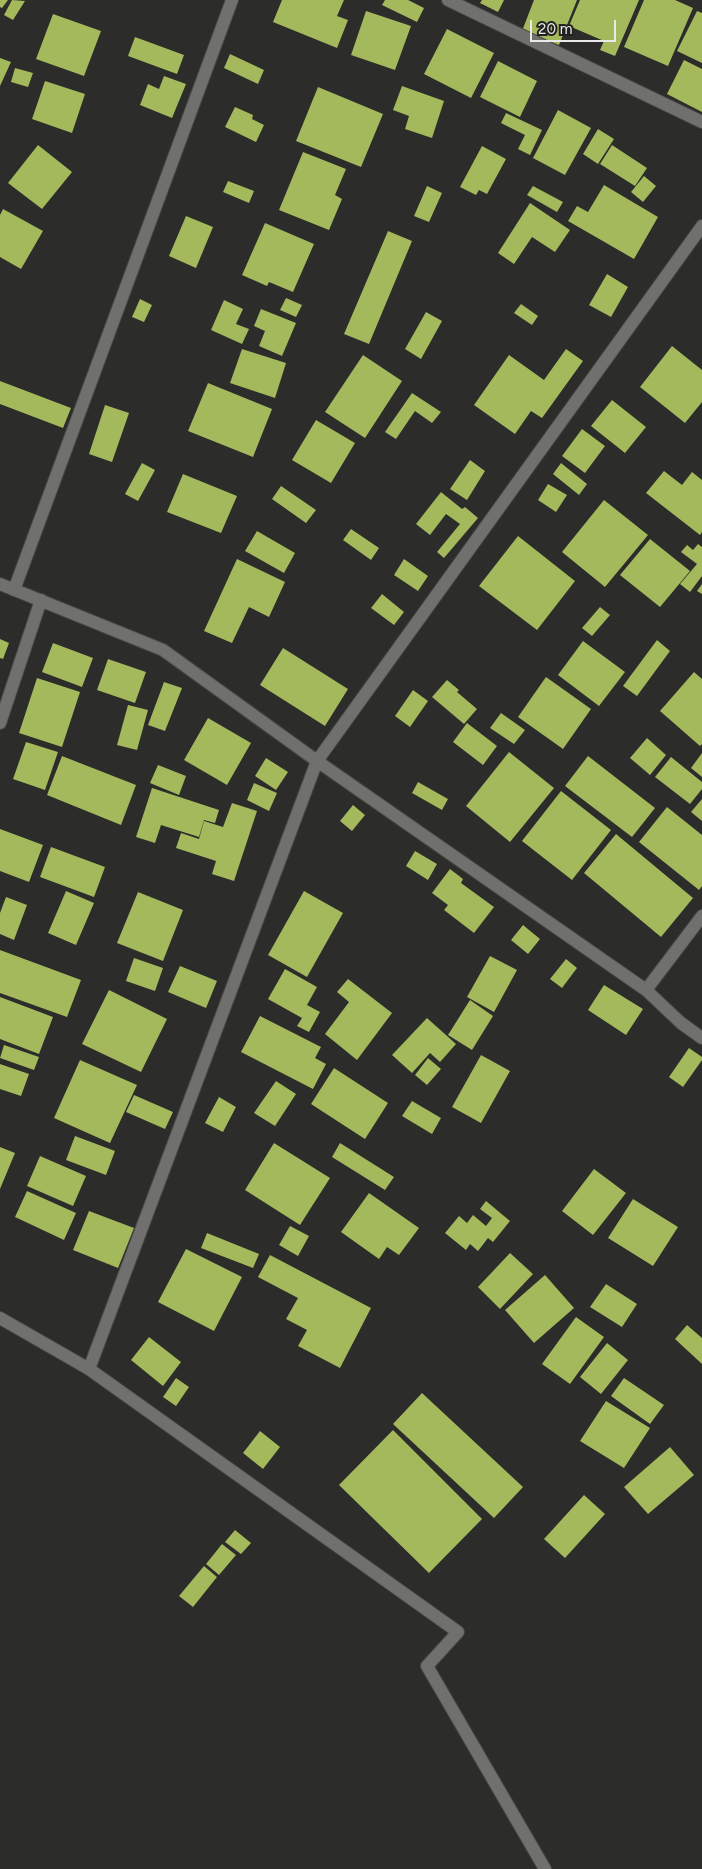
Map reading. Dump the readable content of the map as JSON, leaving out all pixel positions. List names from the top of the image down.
{
  "scale_bar": "20 m"
}
